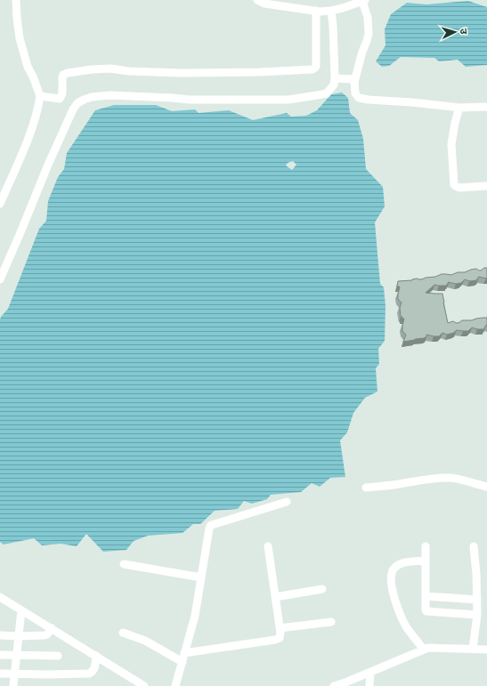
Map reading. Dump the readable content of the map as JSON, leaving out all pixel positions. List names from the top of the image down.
{
  "north": "right"
}
